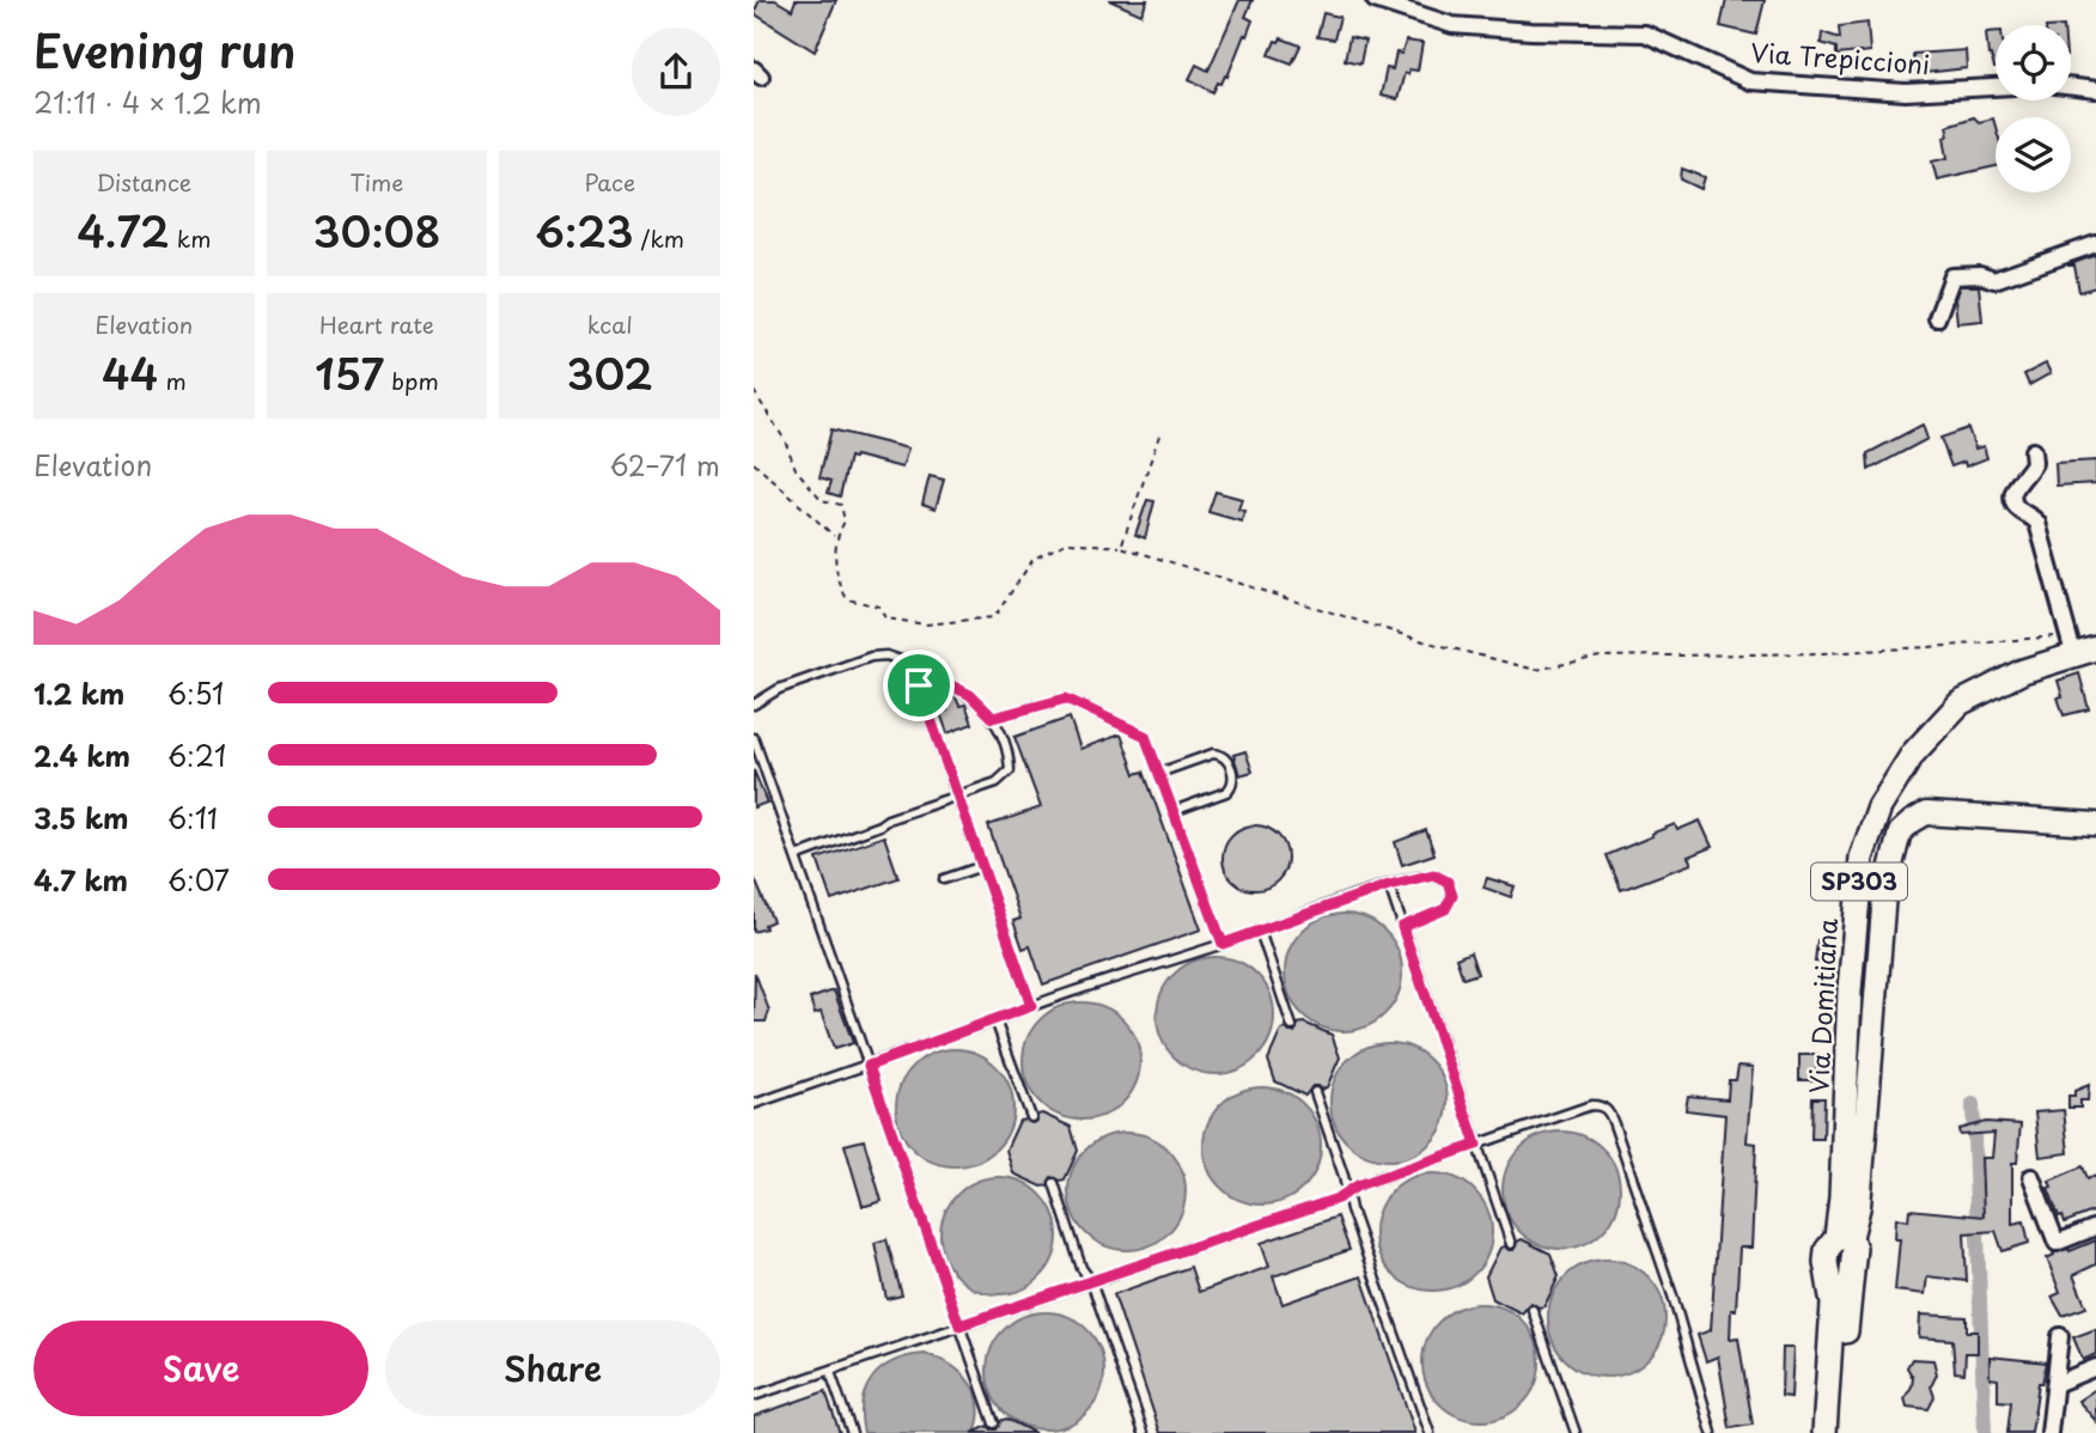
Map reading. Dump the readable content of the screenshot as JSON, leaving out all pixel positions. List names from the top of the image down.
{
  "streets": {
    "main road": ["SP303", "Via Domitiana"],
    "street": ["Via Trepiccioni"]
  },
  "page": {
    "heading": ["Evening run", "21:11 · 4 × 1.2 km"],
    "stats": [
      ["Distance", "4.72 km"],
      ["Time", "30:08"],
      ["Pace", "6:23 /km"],
      ["Elevation", "44 m"],
      ["Heart rate", "157 bpm"],
      ["kcal", "302"]
    ],
    "chart": ["Elevation", "62–71 m"],
    "list": [
      {
        "name": "1.2 km",
        "note": "6:51"
      },
      {
        "name": "2.4 km",
        "note": "6:21"
      },
      {
        "name": "3.5 km",
        "note": "6:11"
      },
      {
        "name": "4.7 km",
        "note": "6:07"
      }
    ],
    "buttons": ["Save", "Share"]
  }
}
